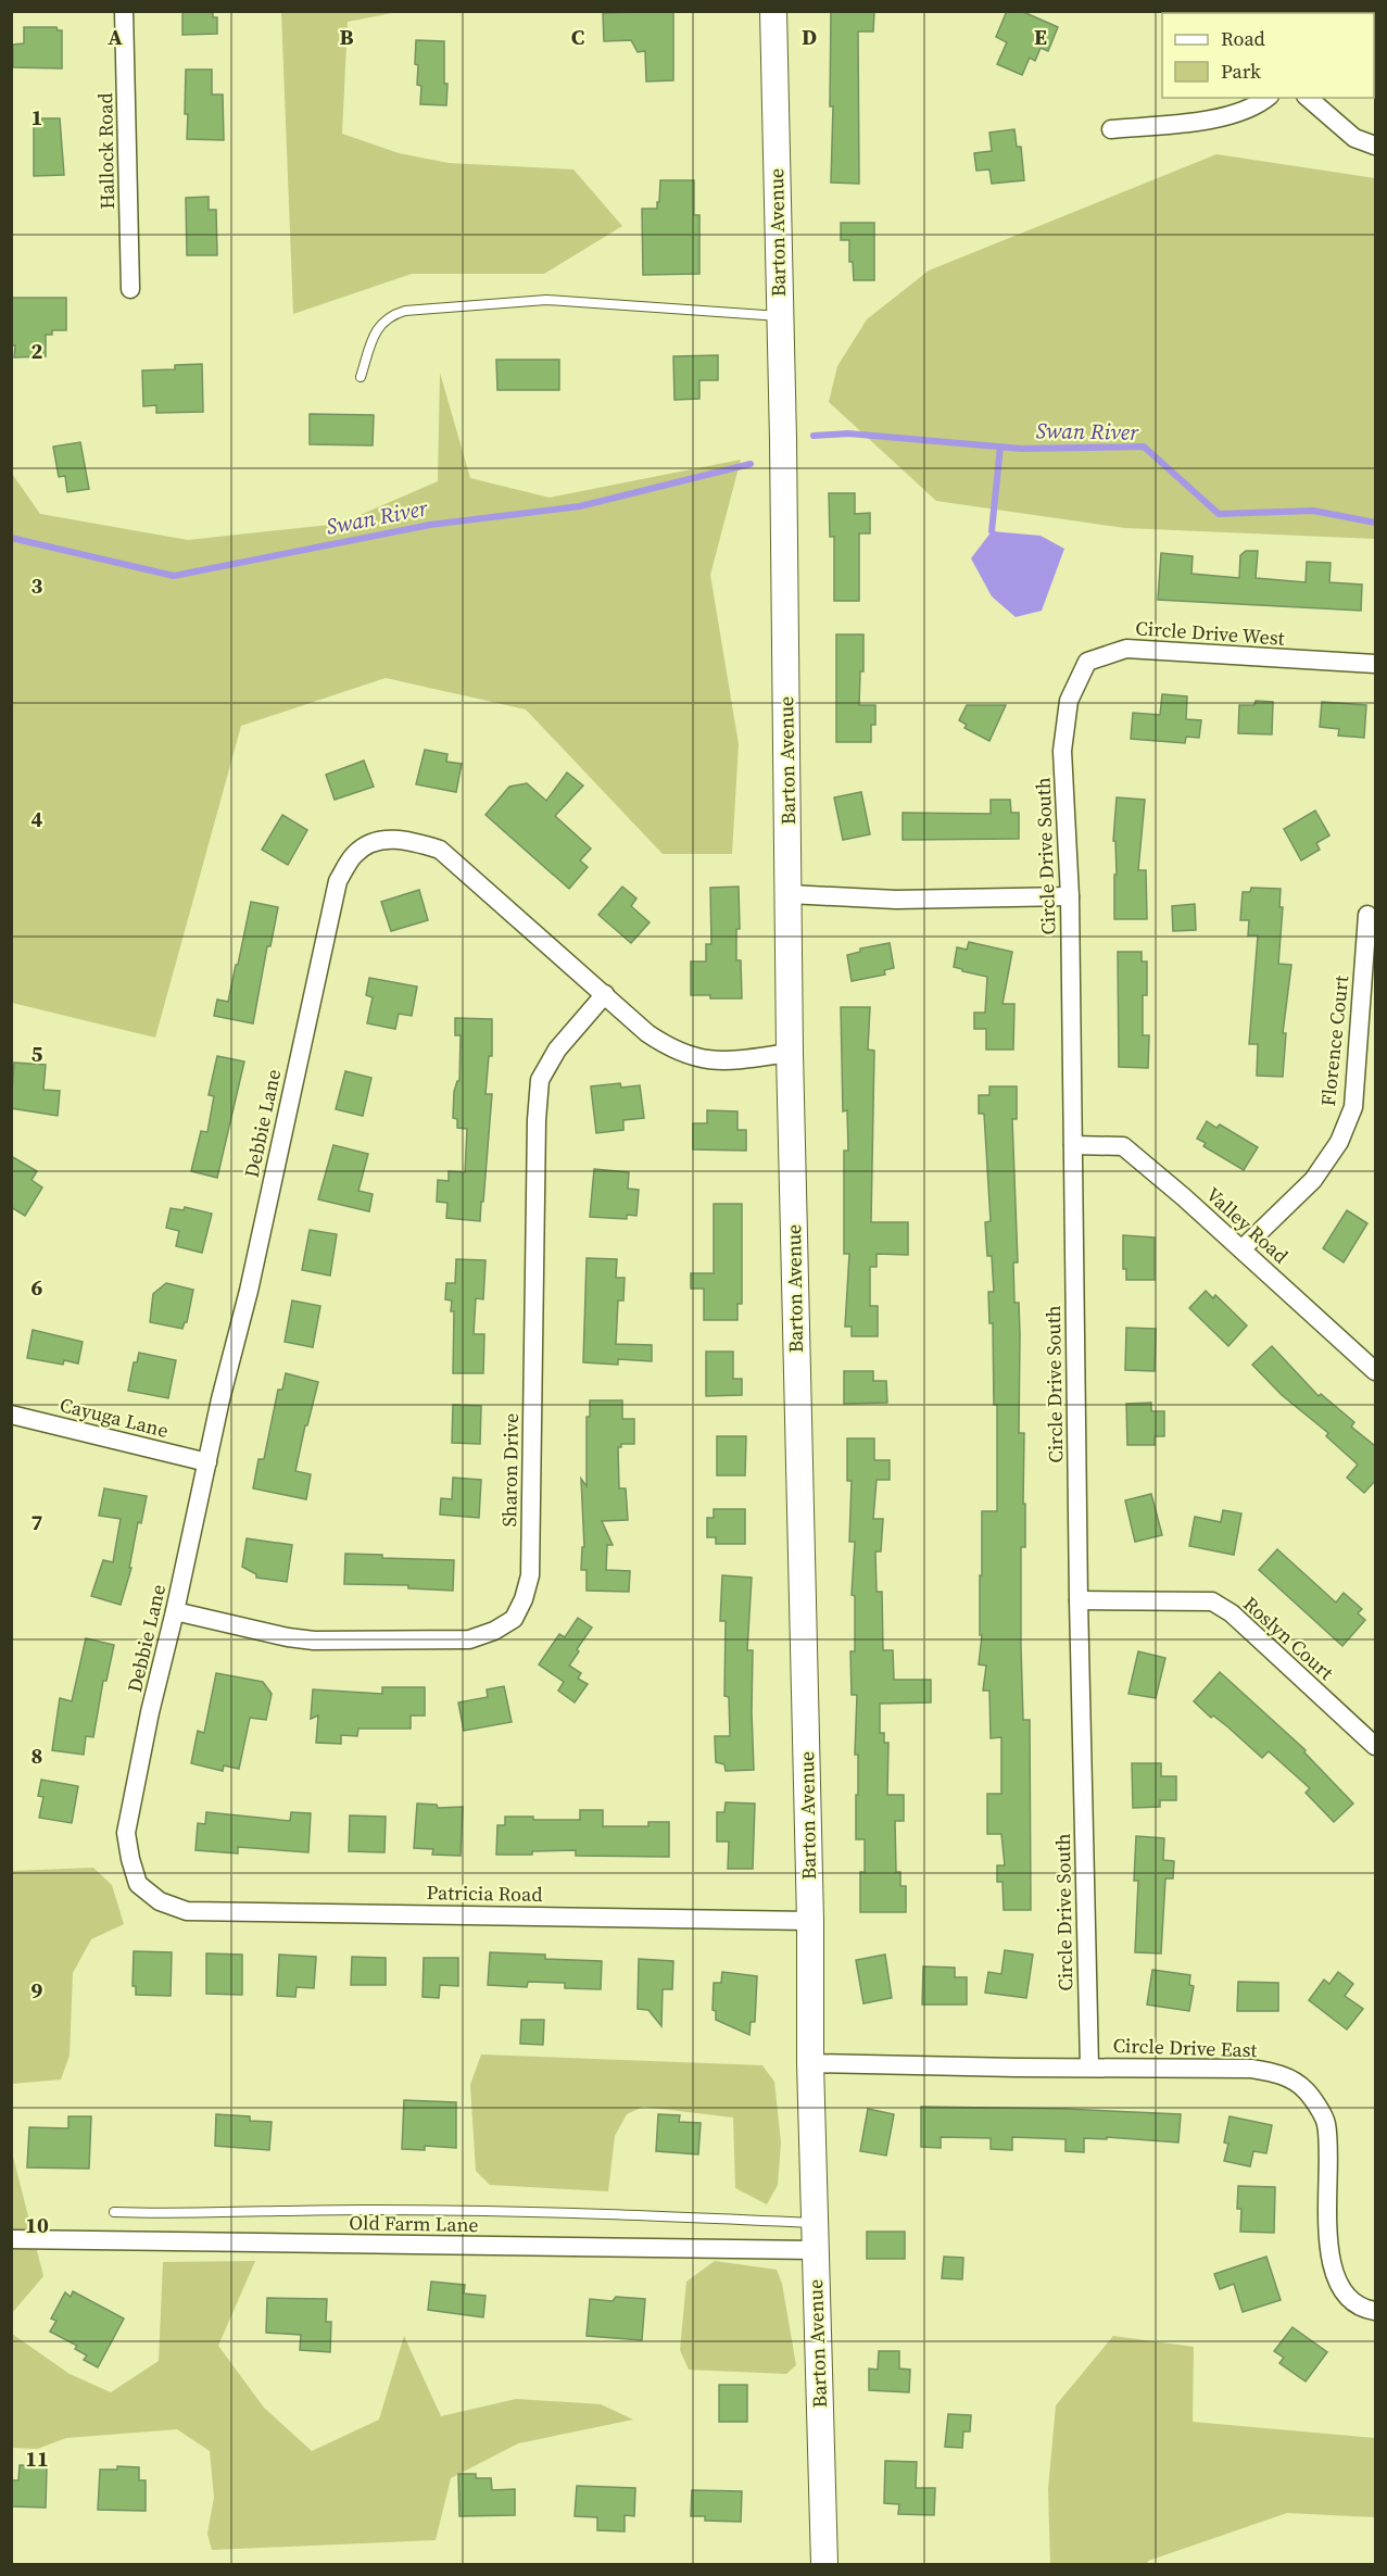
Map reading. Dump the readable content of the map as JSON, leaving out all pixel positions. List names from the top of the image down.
{
  "streets": {
    "street": [
      "Hallock Road",
      "Barton Avenue",
      "Circle Drive West",
      "Circle Drive South",
      "Florence Court",
      "Debbie Lane",
      "Valley Road",
      "Cayuga Lane",
      "Sharon Drive",
      "Roslyn Court",
      "Patricia Road",
      "Circle Drive East",
      "Old Farm Lane"
    ]
  },
  "crossings": [
    ["Barton Avenue", "Debbie Lane"],
    ["Barton Avenue", "Patricia Road"],
    ["Barton Avenue", "Circle Drive East"],
    ["Barton Avenue", "Old Farm Lane"],
    ["Circle Drive West", "Circle Drive South"],
    ["Circle Drive South", "Valley Road"],
    ["Circle Drive South", "Roslyn Court"],
    ["Circle Drive South", "Circle Drive East"],
    ["Florence Court", "Valley Road"],
    ["Debbie Lane", "Cayuga Lane"],
    ["Debbie Lane", "Sharon Drive"],
    ["Debbie Lane", "Patricia Road"]
  ],
  "water": ["Swan River"],
  "legend": ["Road", "Park"],
  "grid": {
    "columns": [
      "A",
      "B",
      "C",
      "D",
      "E"
    ],
    "rows": [
      "1",
      "2",
      "3",
      "4",
      "5",
      "6",
      "7",
      "8",
      "9",
      "10",
      "11"
    ]
  }
}
